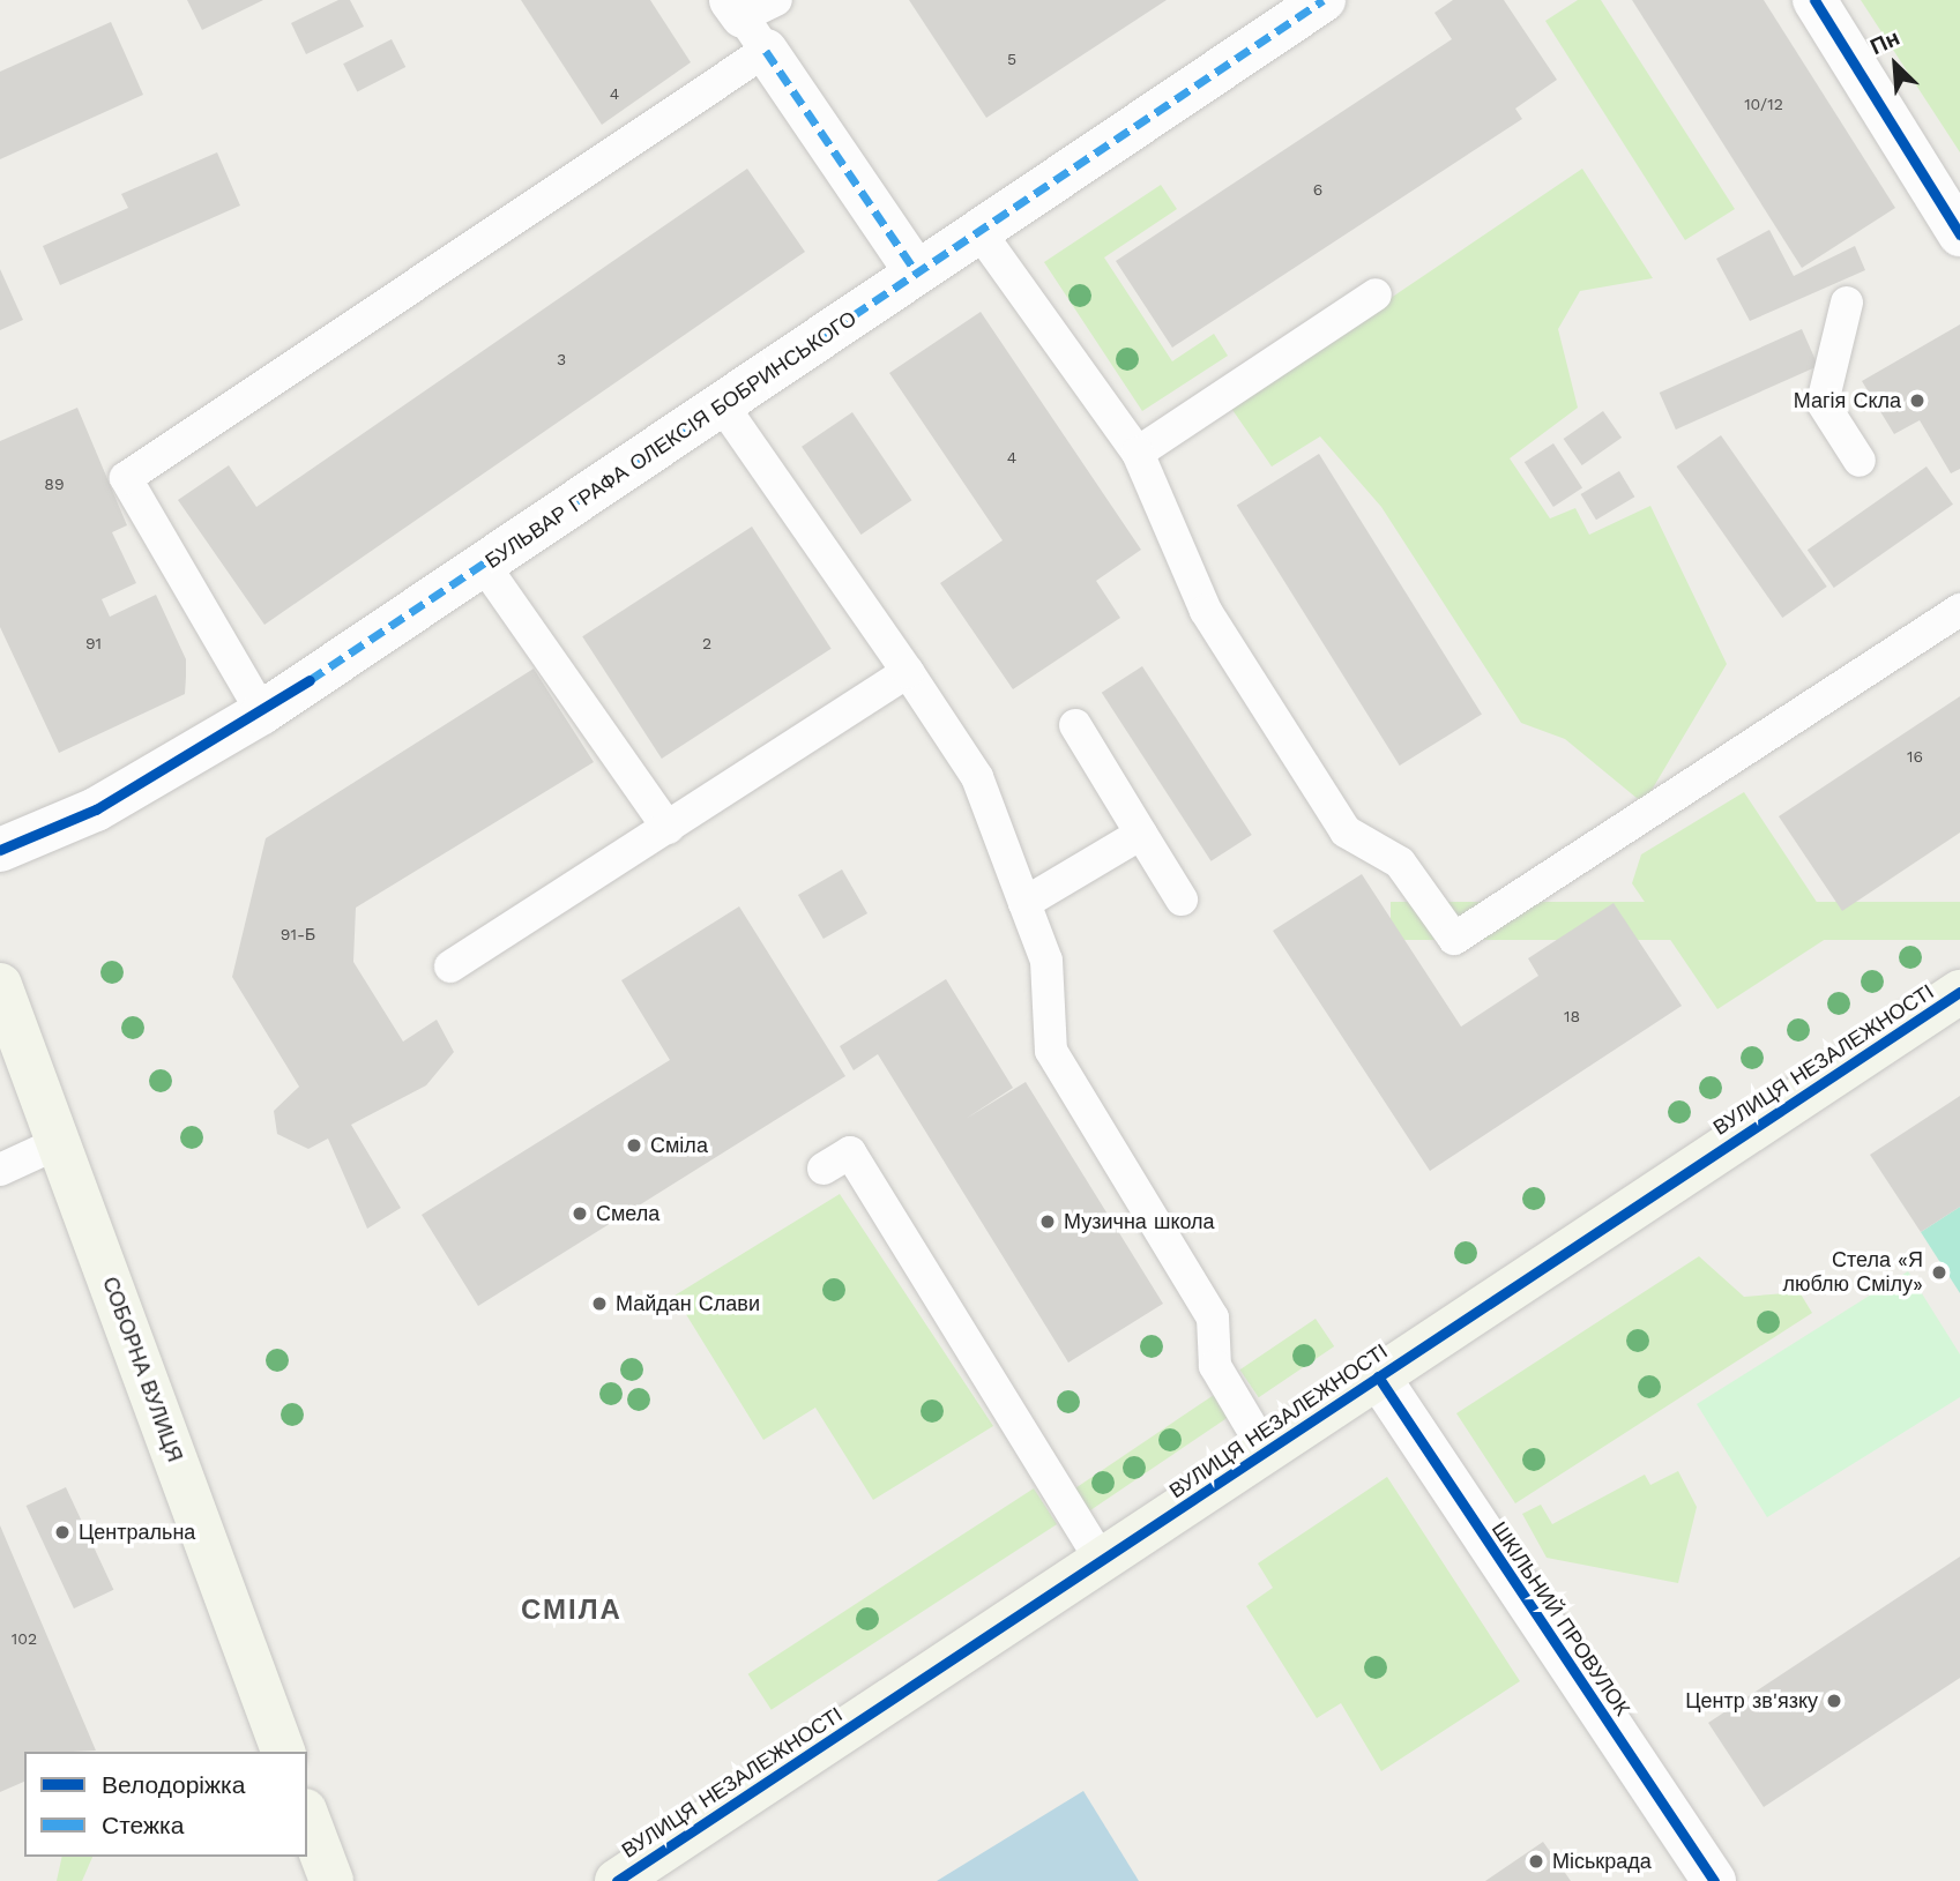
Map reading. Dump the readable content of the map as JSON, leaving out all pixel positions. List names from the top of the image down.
{
  "streets": {
    "street": [
      "БУЛЬВАР ГРАФА ОЛЕКСІЯ БОБРИНСЬКОГО",
      "ВУЛИЦЯ НЕЗАЛЕЖНОСТІ",
      "СОБОРНА ВУЛИЦЯ",
      "ШКІЛЬНИЙ ПРОВУЛОК"
    ]
  },
  "crossings": [
    ["ВУЛИЦЯ НЕЗАЛЕЖНОСТІ", "ШКІЛЬНИЙ ПРОВУЛОК"]
  ],
  "districts": ["СМІЛА"],
  "places": [
    "Магія Скла",
    "Сміла",
    "Смела",
    "Музична школа",
    "Стела «Я люблю Смілу»",
    "Майдан Слави",
    "Центральна",
    "Центр зв'язку",
    "Міськрада"
  ],
  "house_numbers": [
    "5",
    "4",
    "10/12",
    "6",
    "3",
    "4",
    "89",
    "91",
    "2",
    "16",
    "91-Б",
    "18",
    "102"
  ],
  "legend": ["Велодоріжка", "Стежка"],
  "north": "top left"
}
